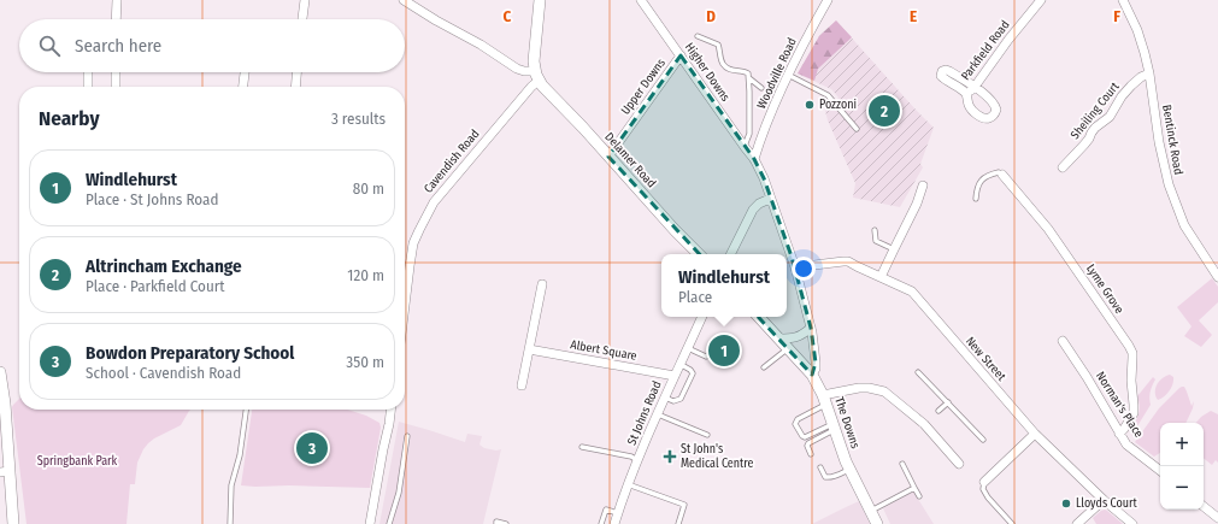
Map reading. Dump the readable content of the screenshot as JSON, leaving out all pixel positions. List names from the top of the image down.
{
  "streets": {
    "street": [
      "Parkfield Road",
      "Higher Downs",
      "Woodville Road",
      "Upper Downs",
      "Sheiling Court",
      "Bentinck Road",
      "Delamer Road",
      "Cavendish Road",
      "Lyme Grove",
      "Albert Square",
      "New Street",
      "Norman's Place",
      "St Johns Road",
      "The Downs"
    ]
  },
  "crossings": [
    ["Higher Downs", "Woodville Road"],
    ["Higher Downs", "Upper Downs"],
    ["Upper Downs", "Delamer Road"],
    ["Sheiling Court", "Bentinck Road"],
    ["Delamer Road", "Cavendish Road"],
    ["Lyme Grove", "Norman's Place"],
    ["Albert Square", "St Johns Road"]
  ],
  "parks": ["Springbank Park"],
  "places": {
    "other": ["Pozzoni", "Lloyds Court"],
    "health": ["St John's Medical Centre"]
  },
  "page": {
    "search": "Search here",
    "heading": ["Nearby", "3 results"],
    "pins": ["2", "1", "3"],
    "list": [
      {
        "mark": "1",
        "name": "Windlehurst",
        "note": "Place · St Johns Road",
        "value": "80 m"
      },
      {
        "mark": "2",
        "name": "Altrincham Exchange",
        "note": "Place · Parkfield Court",
        "value": "120 m"
      },
      {
        "mark": "3",
        "name": "Bowdon Preparatory School",
        "note": "School · Cavendish Road",
        "value": "350 m"
      }
    ],
    "popup": ["Windlehurst", "Place"],
    "map_buttons": ["+", "−"]
  },
  "grid": {
    "columns": [
      "C",
      "D",
      "E",
      "F"
    ]
  }
}
